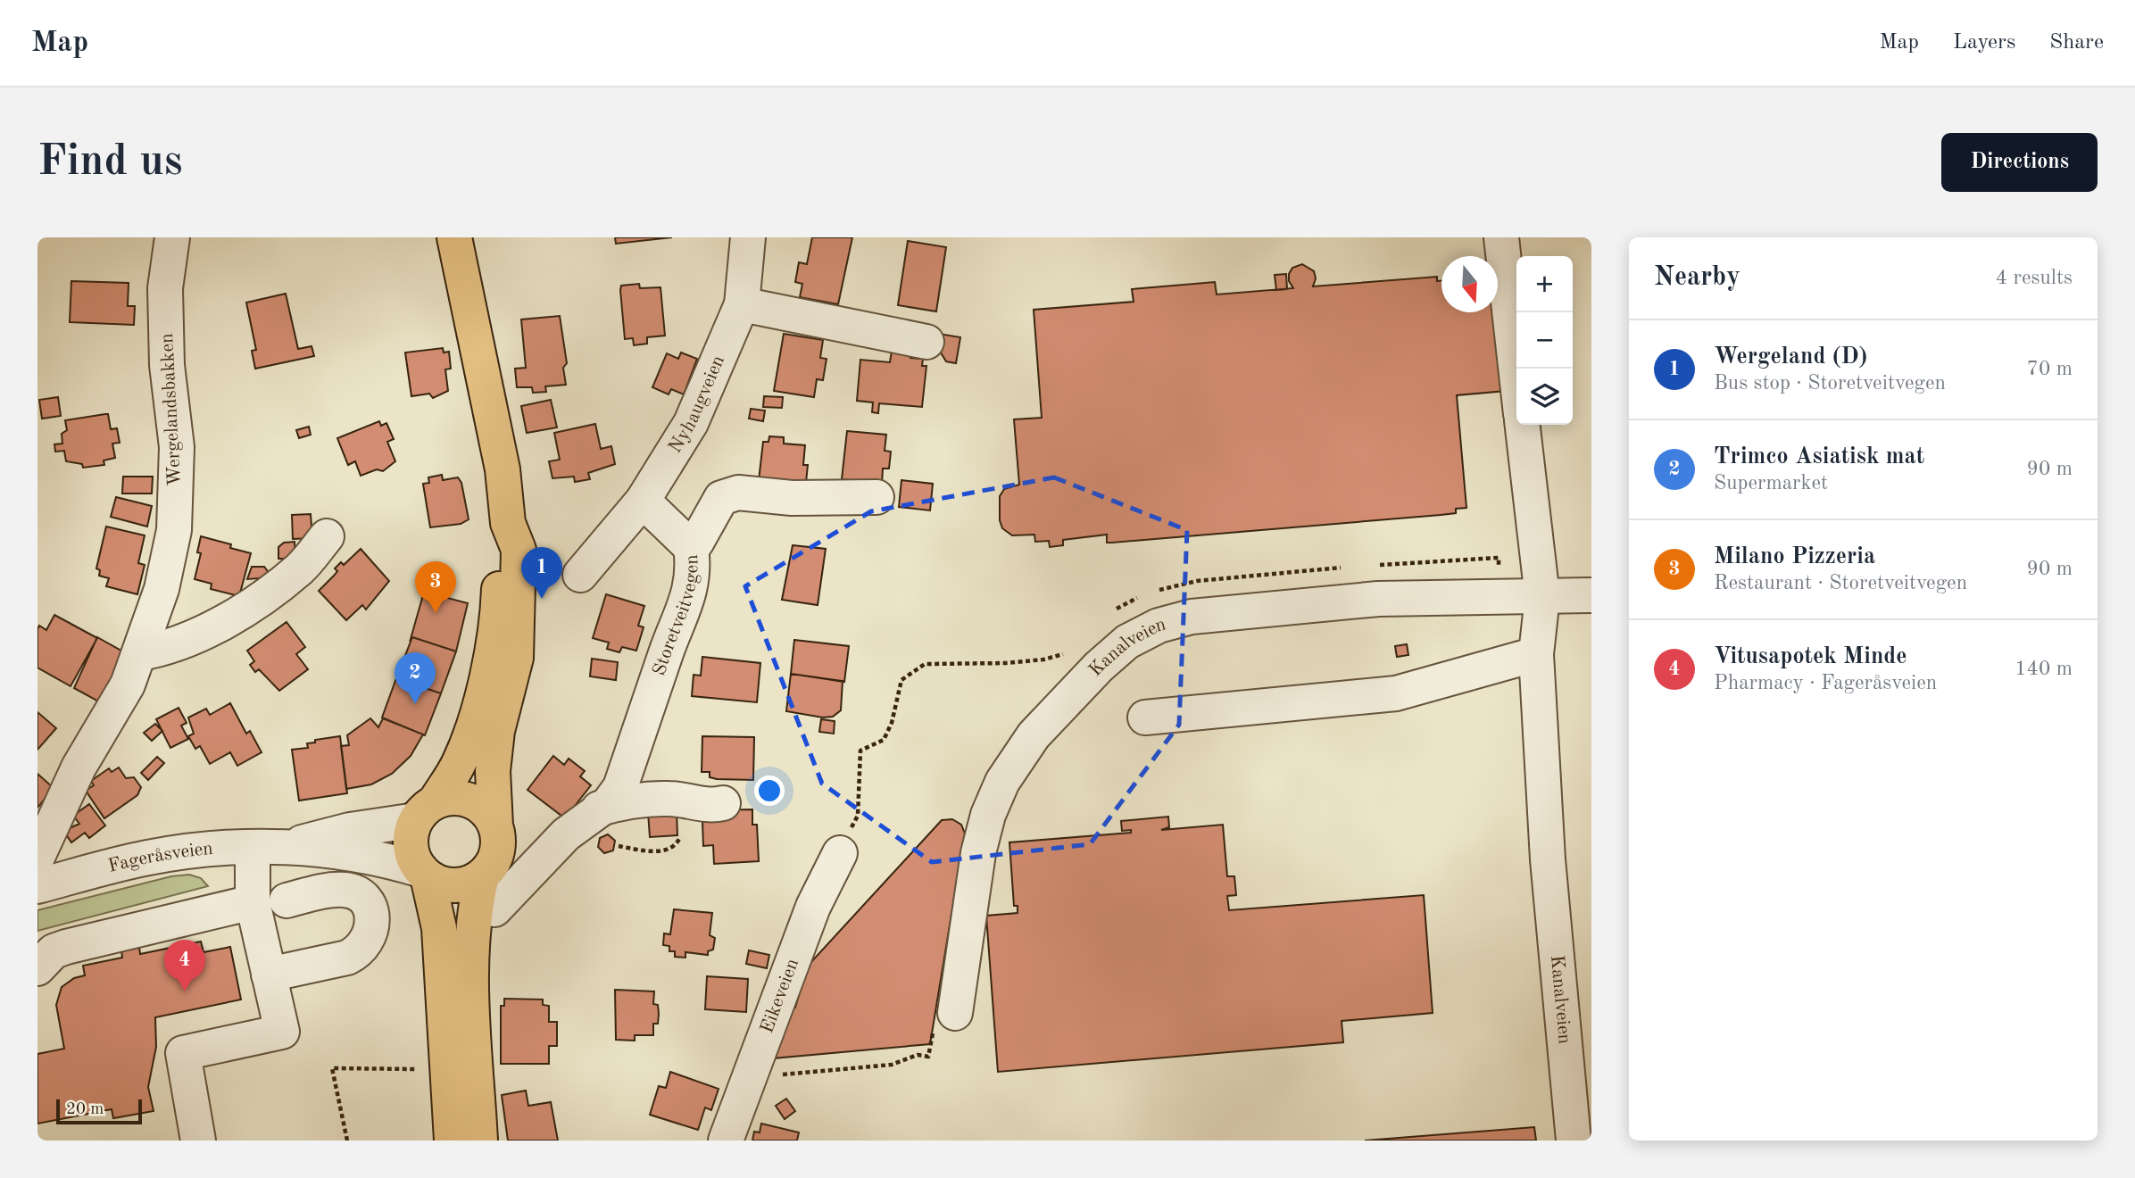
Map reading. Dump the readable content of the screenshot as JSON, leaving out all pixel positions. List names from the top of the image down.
{
  "streets": {
    "street": [
      "Nyhaugveien",
      "Wergelandsbakken",
      "Storetveitvegen",
      "Kanalveien",
      "Fageråsveien",
      "Eikeveien"
    ]
  },
  "scale_bar": "20 m",
  "north": "bottom",
  "page": {
    "header": "Map",
    "nav": ["Map", "Layers", "Share"],
    "buttons": "Directions",
    "title": "Find us",
    "heading": ["Nearby", "4 results"],
    "map_buttons": ["+", "−"],
    "list": [
      {
        "mark": "1",
        "name": "Wergeland (D)",
        "note": "Bus stop · Storetveitvegen",
        "value": "70 m"
      },
      {
        "mark": "2",
        "name": "Trimco Asiatisk mat",
        "note": "Supermarket",
        "value": "90 m"
      },
      {
        "mark": "3",
        "name": "Milano Pizzeria",
        "note": "Restaurant · Storetveitvegen",
        "value": "90 m"
      },
      {
        "mark": "4",
        "name": "Vitusapotek Minde",
        "note": "Pharmacy · Fageråsveien",
        "value": "140 m"
      }
    ],
    "pins": [
      "1",
      "3",
      "2",
      "4"
    ],
    "scale": "20 m"
  }
}
